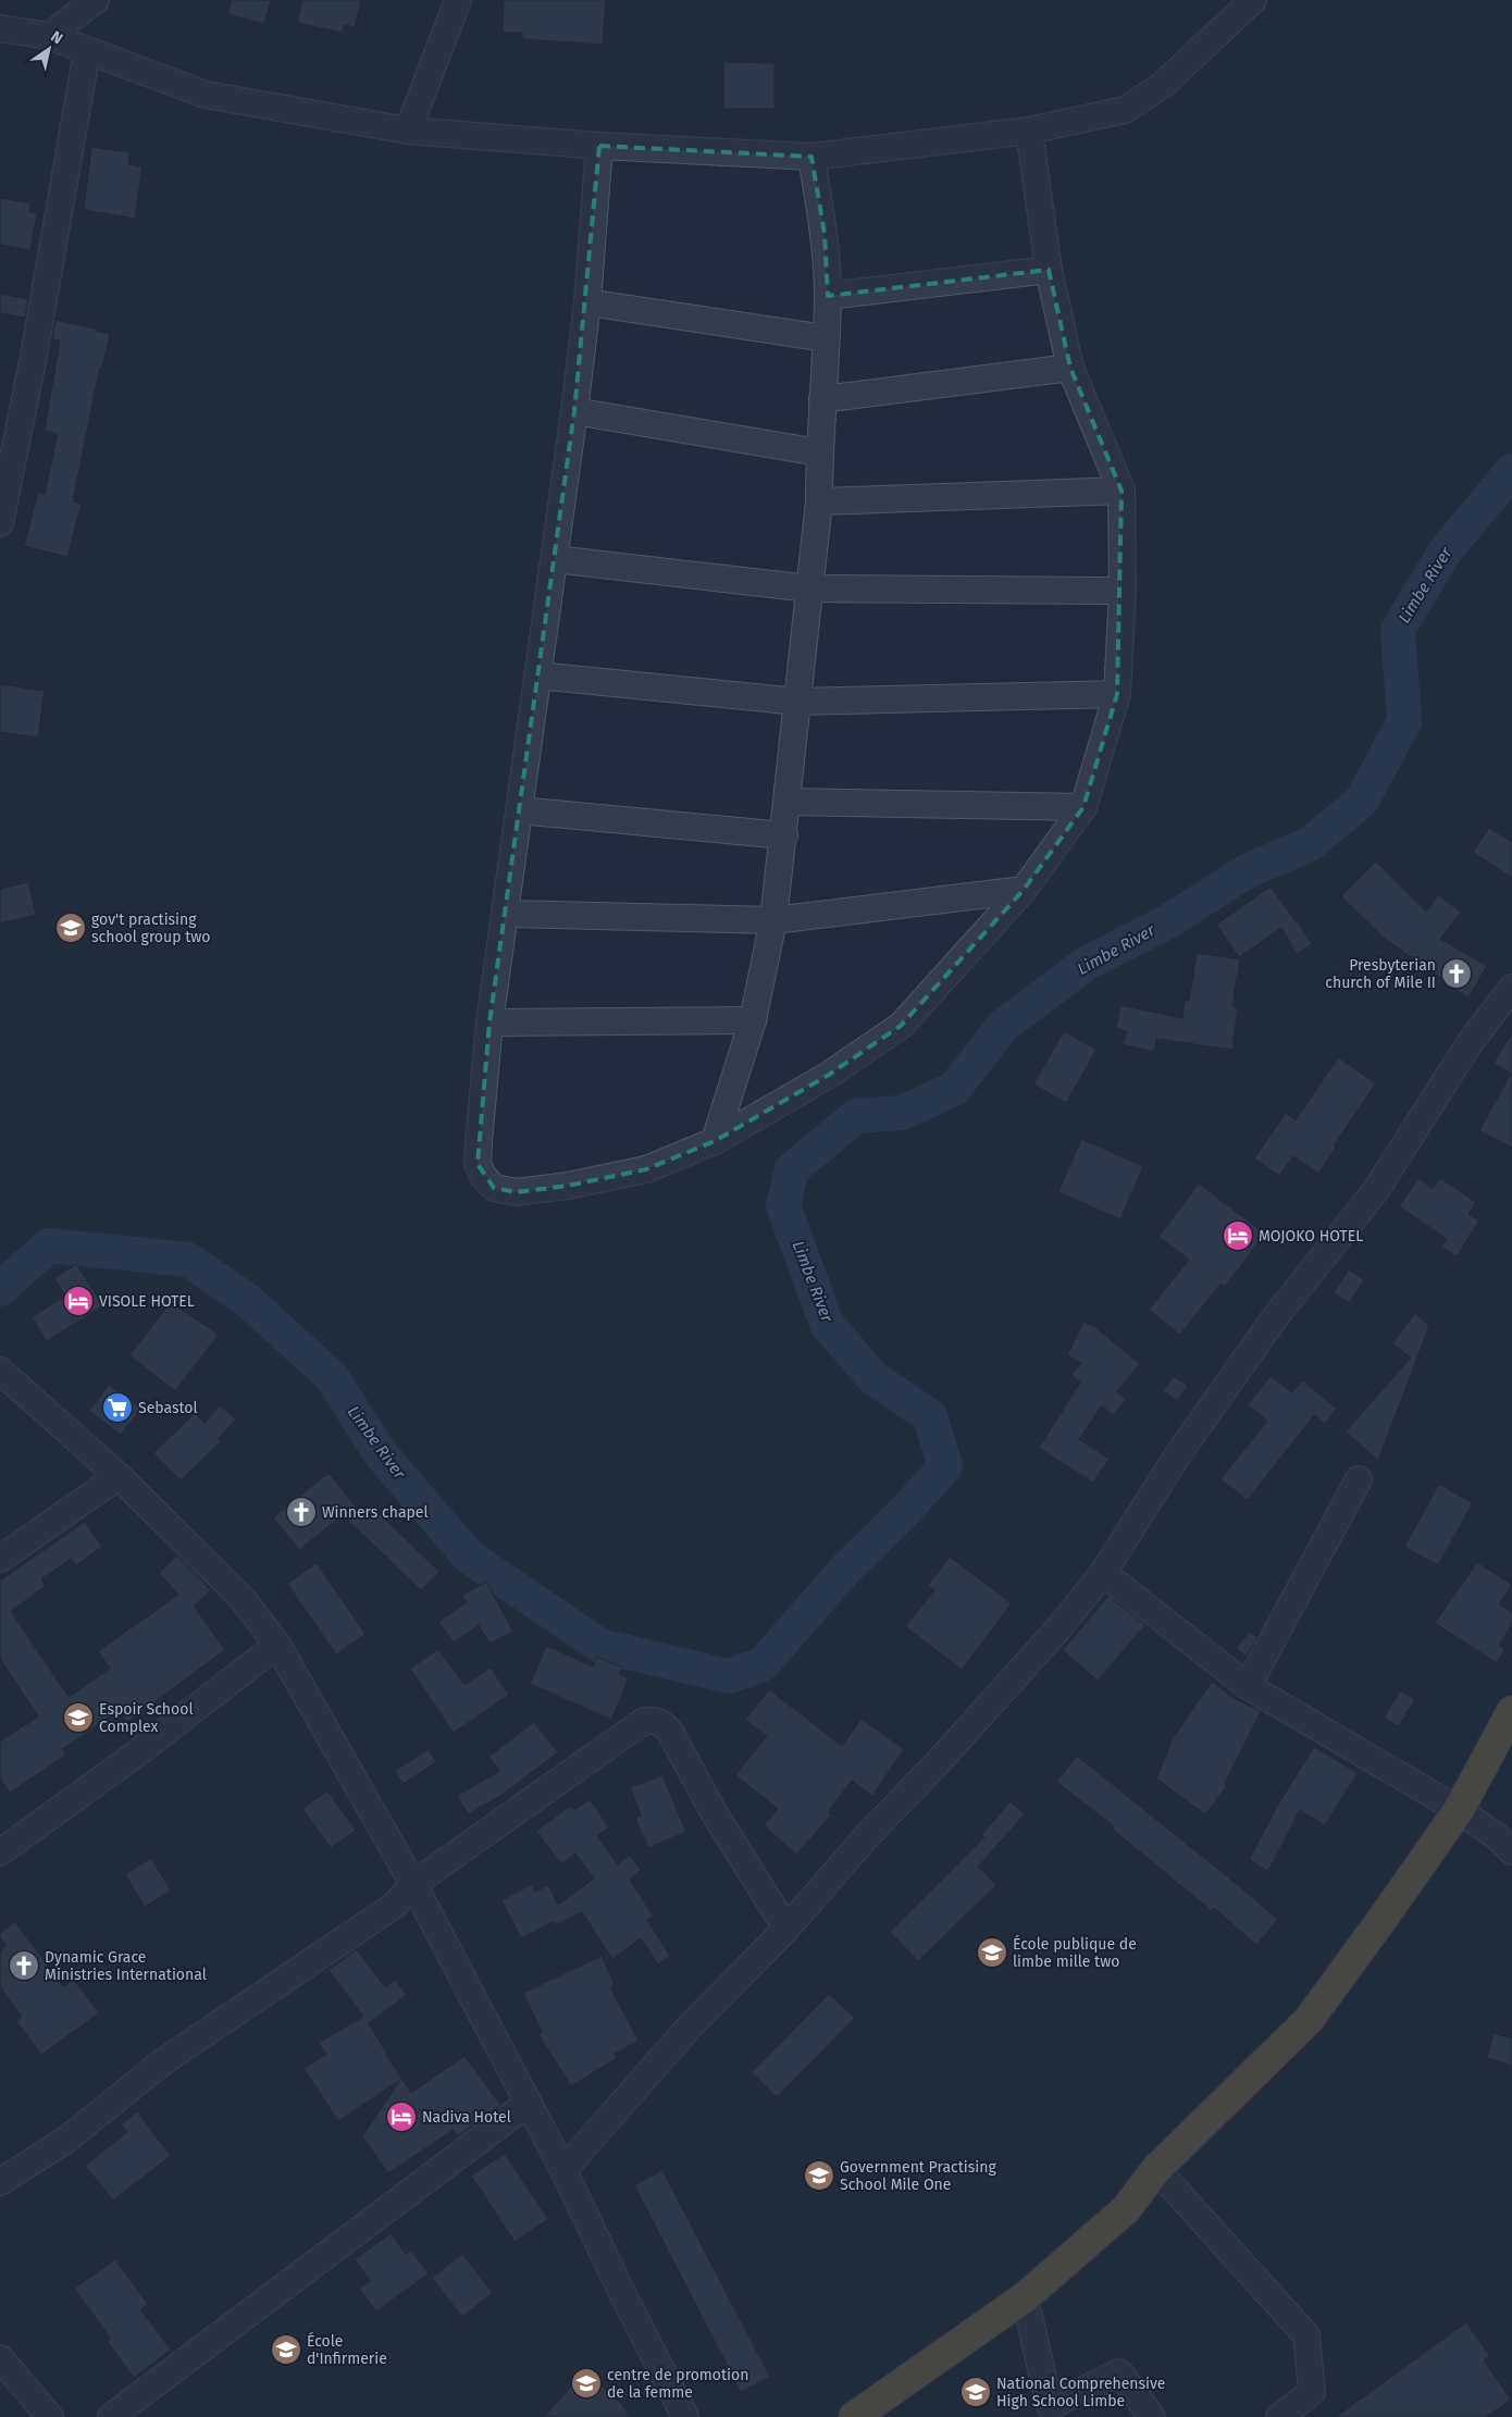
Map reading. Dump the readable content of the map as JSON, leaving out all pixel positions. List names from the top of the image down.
{
  "water": ["Limbe River"],
  "places": {
    "school or university": [
      "gov't practising school group two",
      "Espoir School Complex",
      "École publique de limbe mille two",
      "Government Practising School Mile One",
      "École d'Infirmerie",
      "centre de promotion de la femme",
      "National Comprehensive High School Limbe"
    ],
    "church": ["Presbyterian church of Mile II", "Winners chapel", "Dynamic Grace Ministries International"],
    "hotel": ["MOJOKO HOTEL", "VISOLE HOTEL", "Nadiva Hotel"],
    "supermarket": ["Sebastol"]
  },
  "north": "top right"
}
